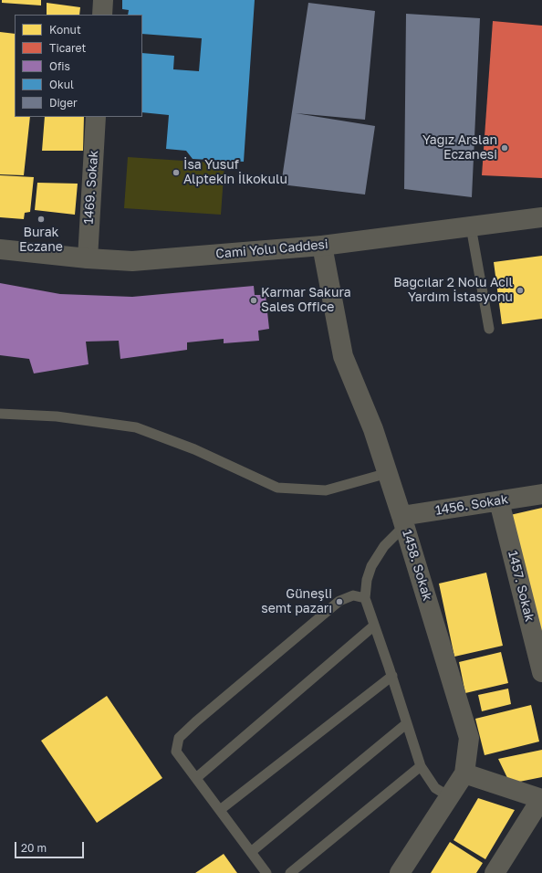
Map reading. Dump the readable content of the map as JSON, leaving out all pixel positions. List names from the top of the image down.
{
  "streets": {
    "street": [
      "1469. Sokak",
      "Cami Yolu Caddesi",
      "1456. Sokak",
      "1458. Sokak",
      "1457. Sokak"
    ]
  },
  "crossings": [
    ["1469. Sokak", "Cami Yolu Caddesi"],
    ["Cami Yolu Caddesi", "1458. Sokak"],
    ["1456. Sokak", "1458. Sokak"],
    ["1456. Sokak", "1457. Sokak"]
  ],
  "places": [
    "Yağız Arslan Eczanesi",
    "İsa Yusuf Alptekin İlkokulu",
    "Burak Eczane",
    "Bağcılar 2 Nolu Acil Yardım İstasyonu",
    "Karmar Sakura Sales Office",
    "Güneşli semt pazarı"
  ],
  "legend": [
    "Konut",
    "Ticaret",
    "Ofis",
    "Okul",
    "Diğer"
  ],
  "scale_bar": "20 m"
}
